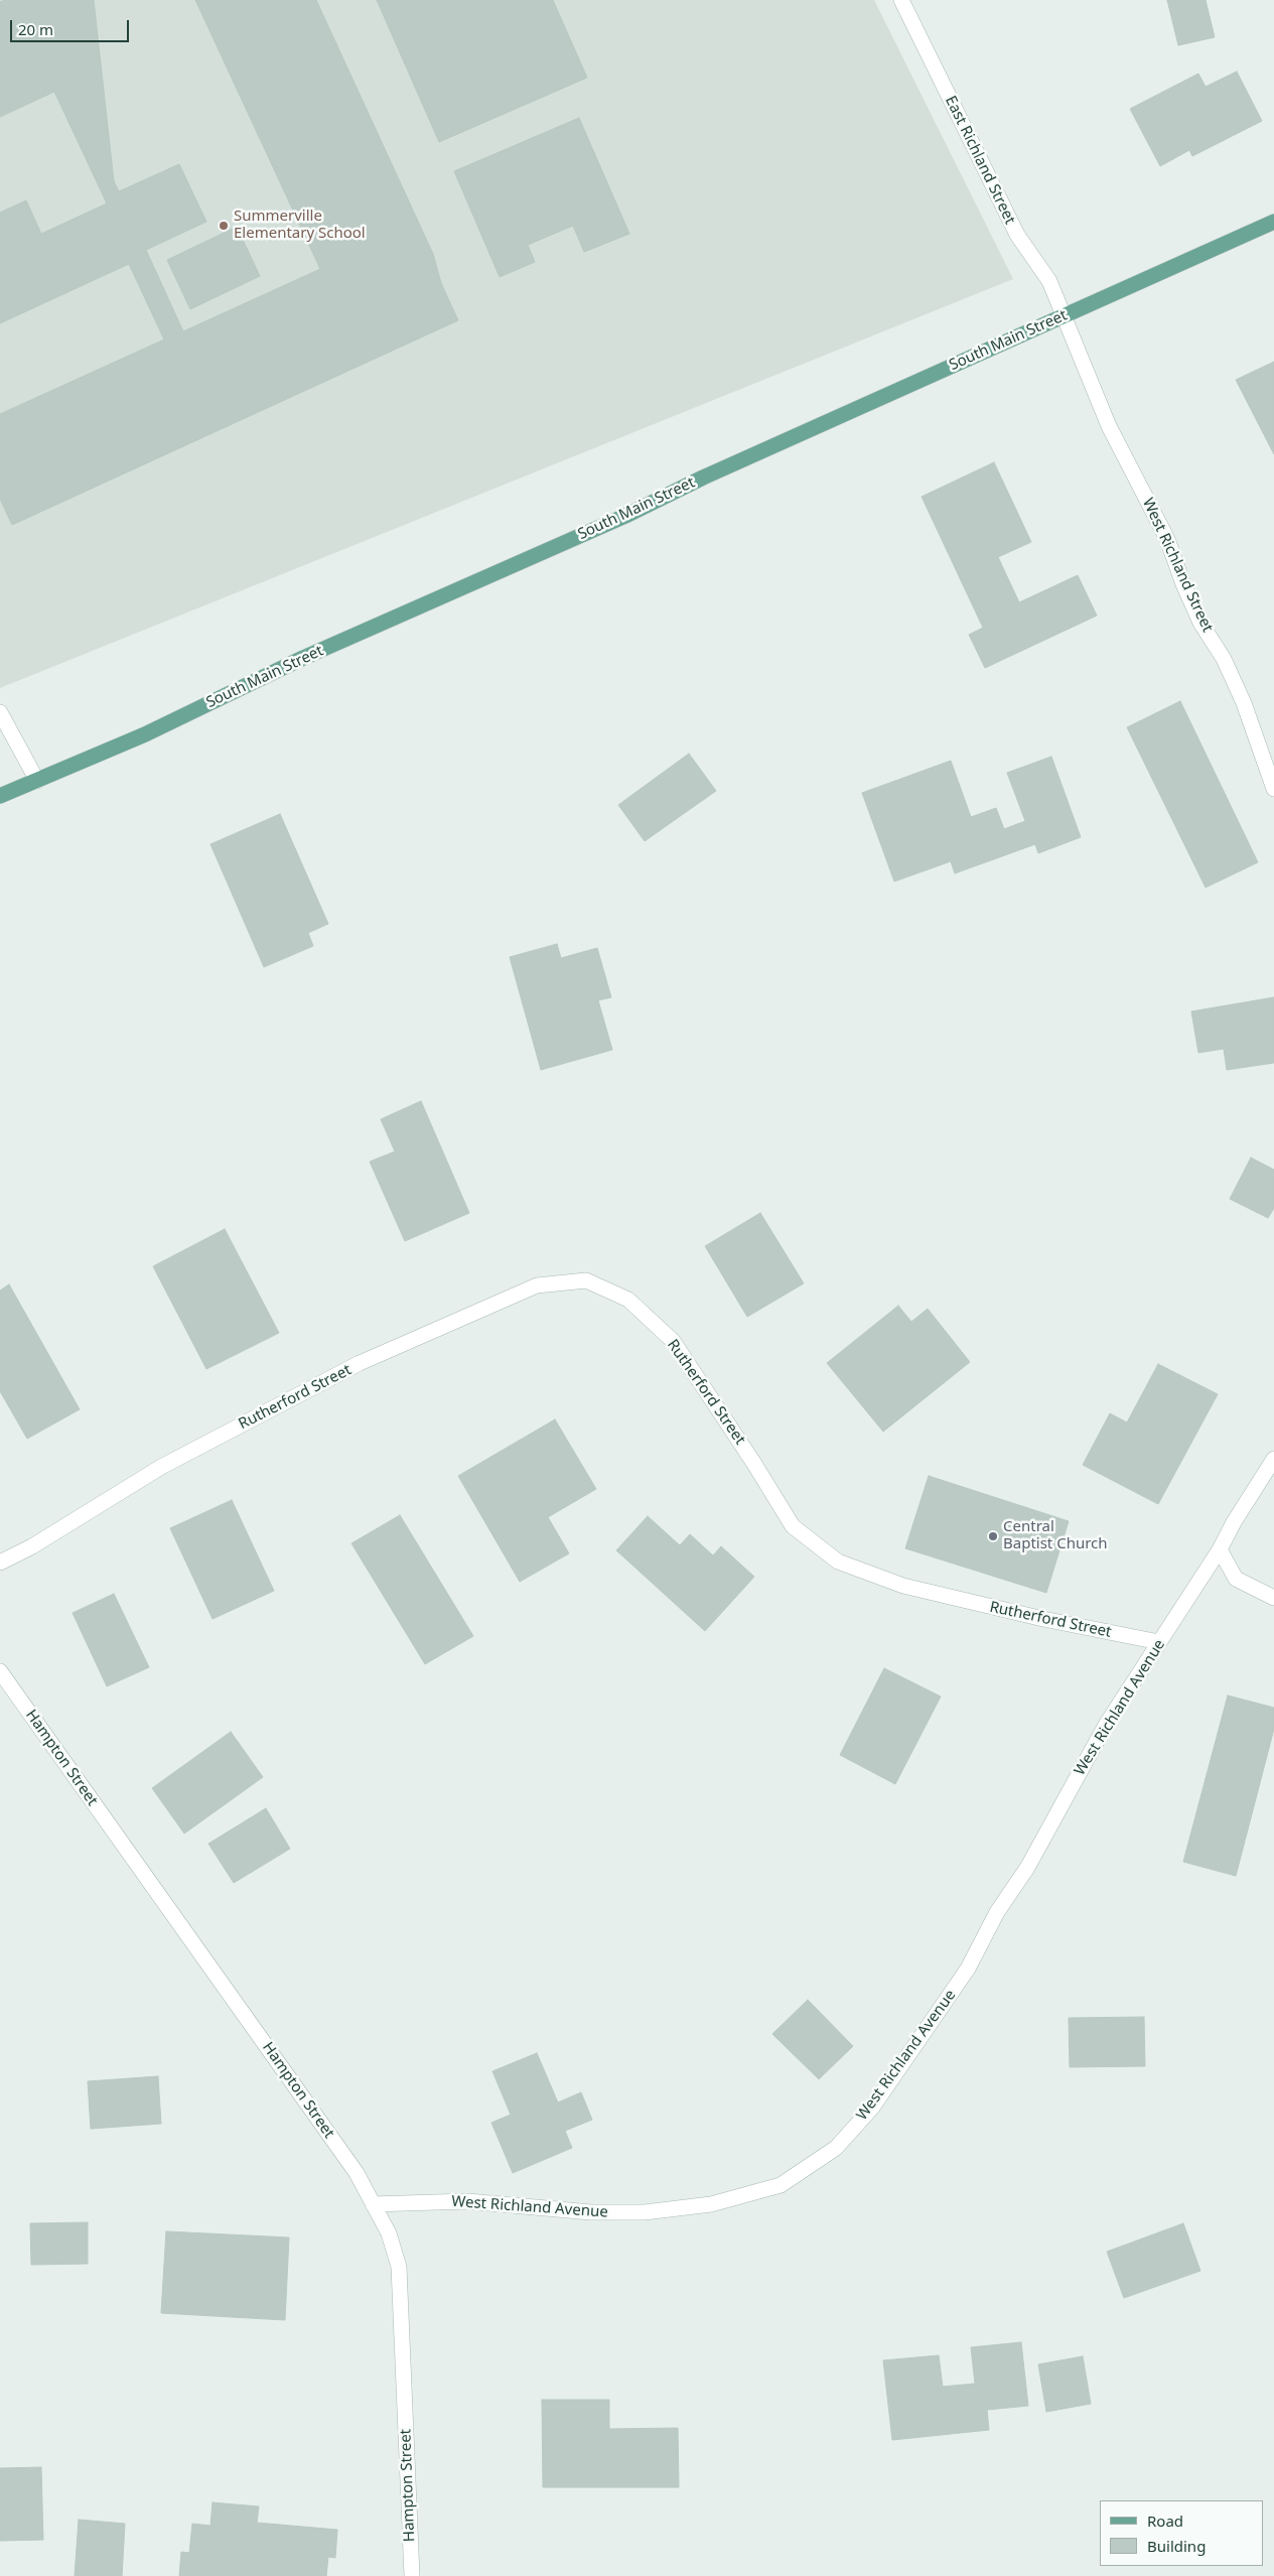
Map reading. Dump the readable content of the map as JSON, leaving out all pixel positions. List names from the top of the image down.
{
  "streets": {
    "main road": ["South Main Street"],
    "street": [
      "East Richland Street",
      "West Richland Street",
      "Rutherford Street",
      "West Richland Avenue",
      "Hampton Street"
    ]
  },
  "crossings": [
    ["East Richland Street", "South Main Street"],
    ["East Richland Street", "West Richland Street"],
    ["South Main Street", "West Richland Street"],
    ["Rutherford Street", "West Richland Avenue"],
    ["West Richland Avenue", "Hampton Street"]
  ],
  "places": ["Summerville Elementary School", "Central Baptist Church"],
  "legend": ["Road", "Building"],
  "scale_bar": "20 m"
}
